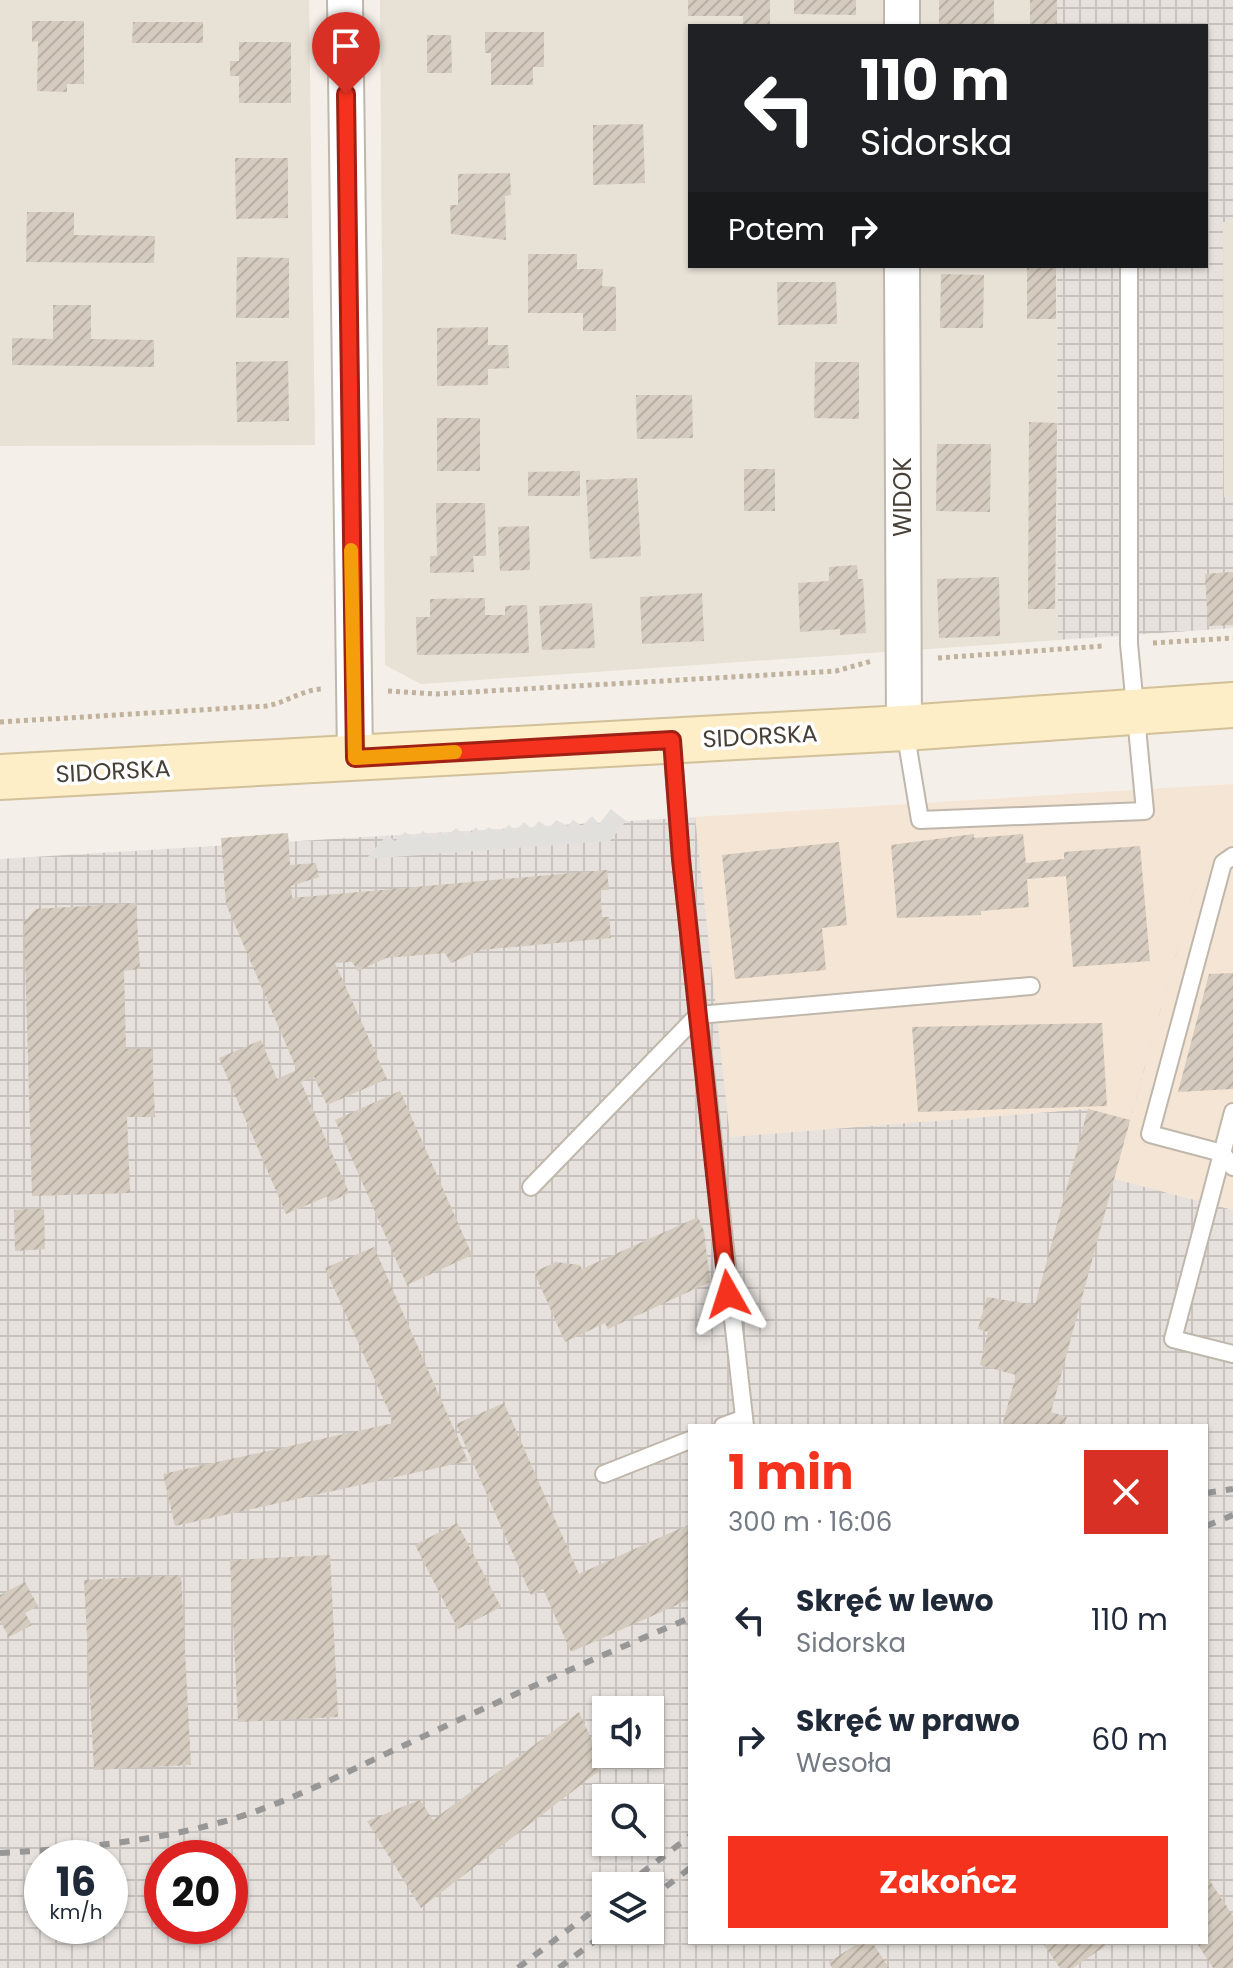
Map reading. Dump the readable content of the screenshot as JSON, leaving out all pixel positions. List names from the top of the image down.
{
  "streets": {
    "street": ["WIDOK", "SIDORSKA"]
  },
  "crossings": [
    ["WIDOK", "SIDORSKA"]
  ],
  "page": {
    "turn": ["110 m", "Sidorska"],
    "then": "Potem",
    "heading": ["1 min", "300 m · 16:06"],
    "list": [
      {
        "name": "Skręć w lewo",
        "note": "Sidorska",
        "value": "110 m"
      },
      {
        "name": "Skręć w prawo",
        "note": "Wesoła",
        "value": "60 m"
      }
    ],
    "buttons": "Zakończ",
    "speed": "16 km/h",
    "limit": "20"
  }
}
